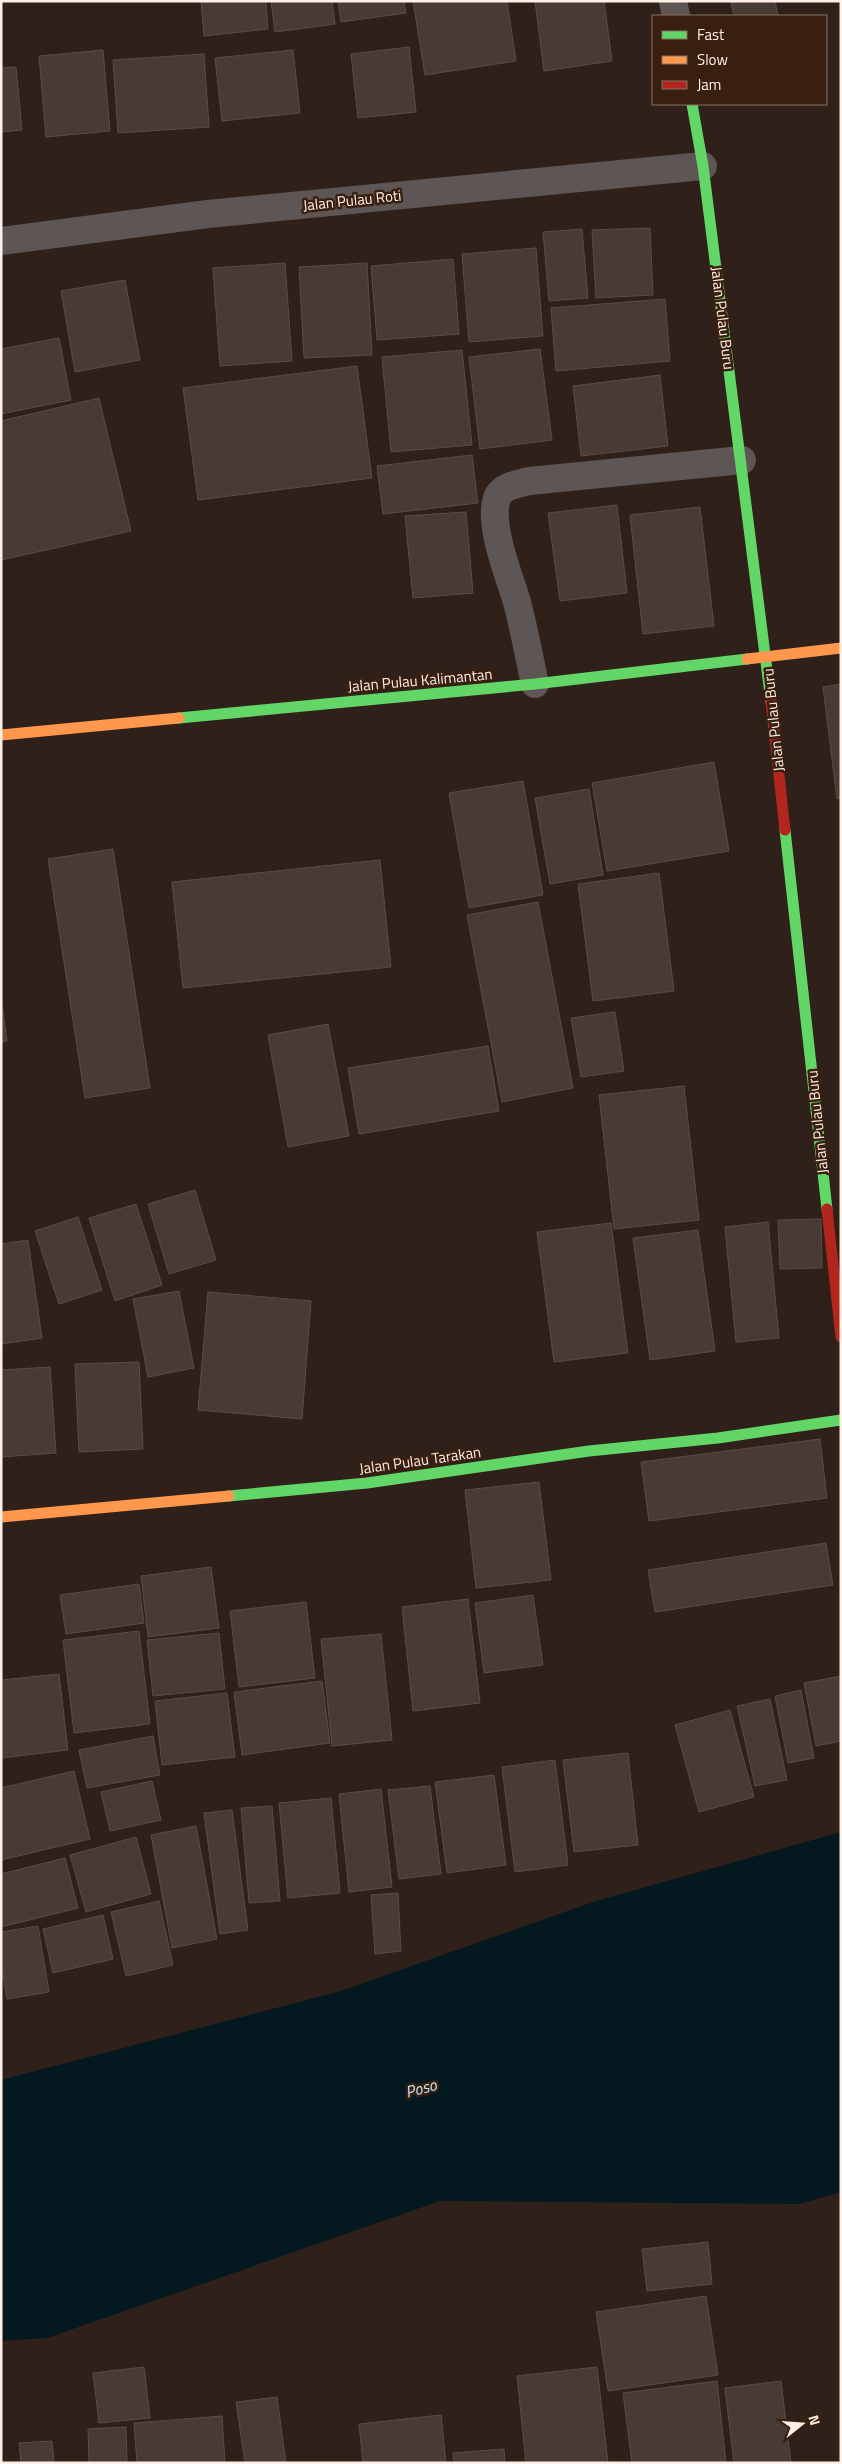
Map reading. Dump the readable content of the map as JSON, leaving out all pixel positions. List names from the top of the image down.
{
  "streets": {
    "street": [
      "Jalan Pulau Roti",
      "Jalan Pulau Buru",
      "Jalan Pulau Kalimantan",
      "Jalan Pulau Tarakan"
    ]
  },
  "crossings": [
    ["Jalan Pulau Roti", "Jalan Pulau Buru"],
    ["Jalan Pulau Buru", "Jalan Pulau Kalimantan"]
  ],
  "water": ["Poso"],
  "legend": ["Fast", "Slow", "Jam"],
  "north": "right"
}
